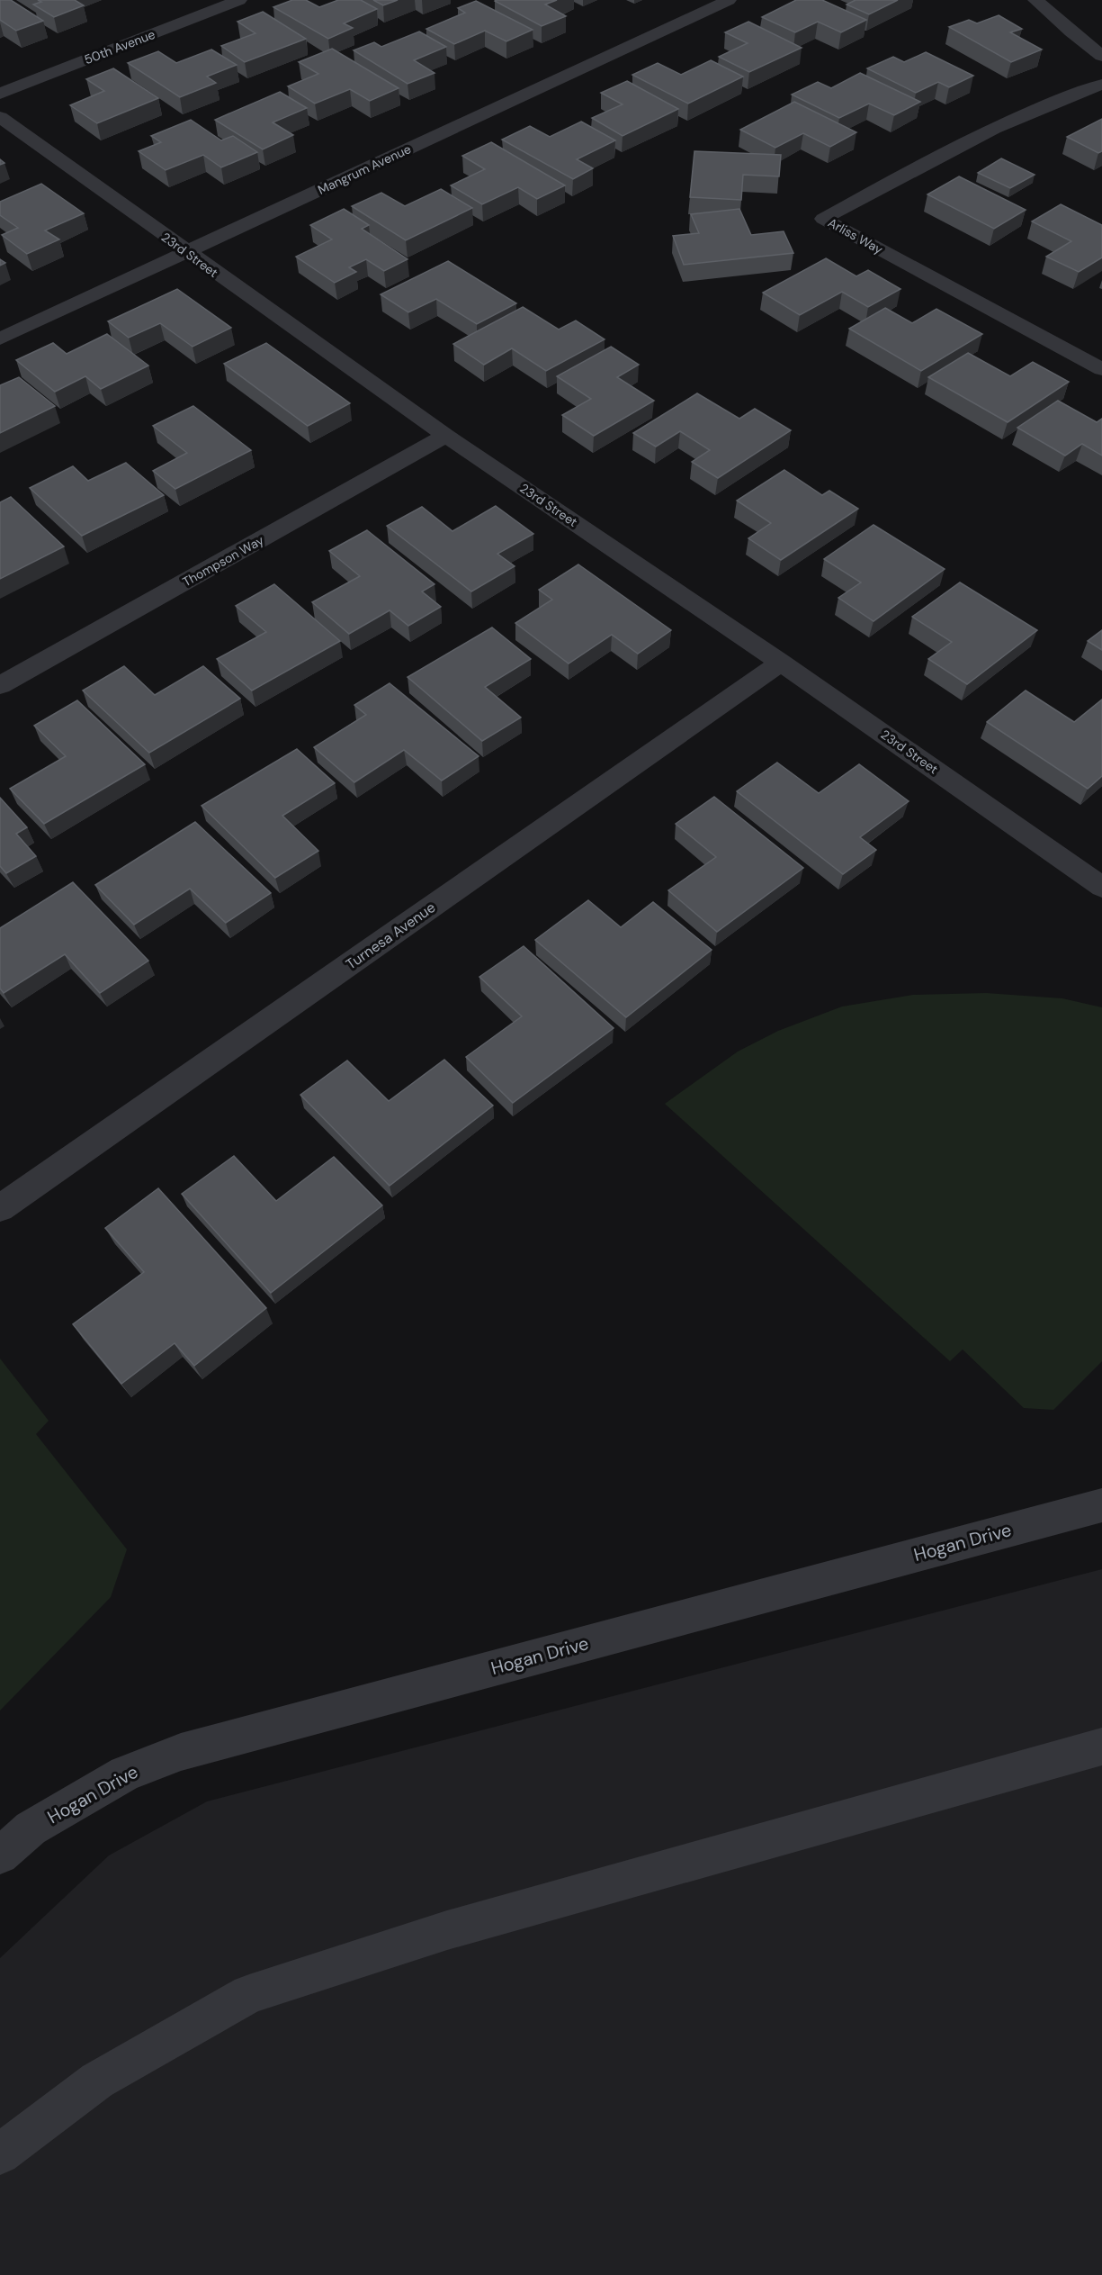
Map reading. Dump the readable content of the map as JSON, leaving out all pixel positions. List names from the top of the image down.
{
  "streets": {
    "street": [
      "50th Avenue",
      "Mangrum Avenue",
      "Arliss Way",
      "23rd Street",
      "Thompson Way",
      "Turnesa Avenue",
      "Hogan Drive"
    ]
  },
  "crossings": [
    ["Mangrum Avenue", "23rd Street"],
    ["23rd Street", "Thompson Way"],
    ["23rd Street", "Turnesa Avenue"]
  ]
}
